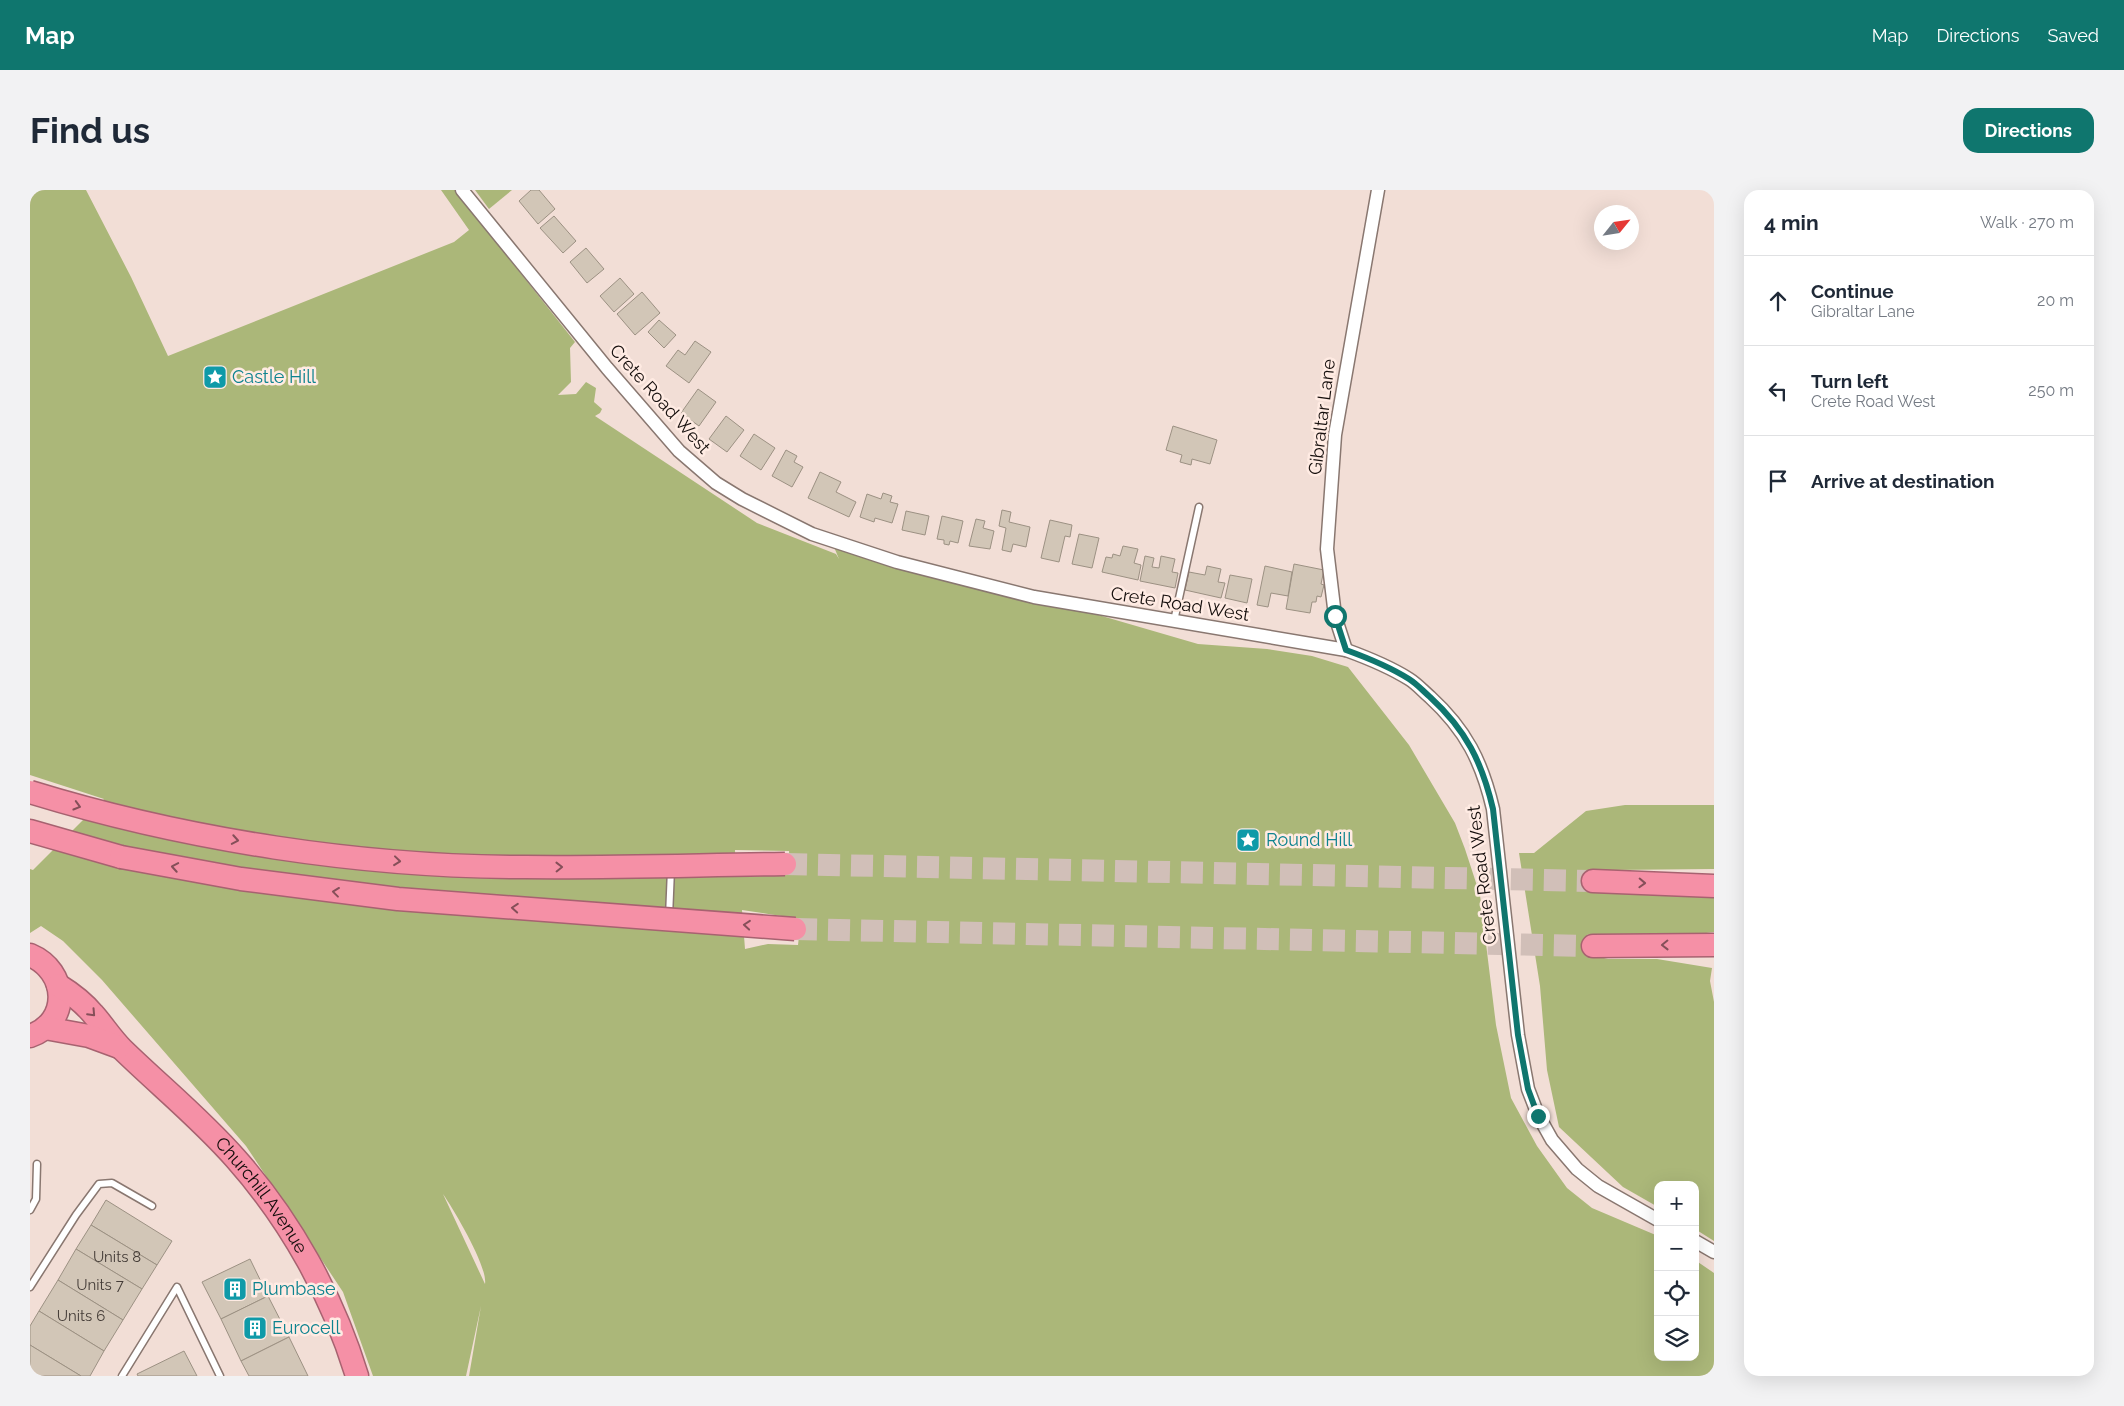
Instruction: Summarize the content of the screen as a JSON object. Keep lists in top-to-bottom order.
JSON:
{
  "streets": {
    "highway": ["Churchill Avenue"],
    "street": ["Crete Road West", "Gibraltar Lane"]
  },
  "crossings": [
    ["Crete Road West", "Gibraltar Lane"]
  ],
  "places": {
    "place": ["Castle Hill", "Round Hill"],
    "building": ["Plumbase", "Eurocell"]
  },
  "house_numbers": ["Units 8", "Units 7", "Units 6"],
  "north": "top right",
  "page": {
    "header": "Map",
    "nav": ["Map", "Directions", "Saved"],
    "buttons": "Directions",
    "title": "Find us",
    "heading": ["4 min", "Walk · 270 m"],
    "list": [
      ["Continue", "Gibraltar Lane", "20 m"],
      ["Turn left", "Crete Road West", "250 m"],
      "Arrive at destination"
    ],
    "map_buttons": ["+", "−"]
  }
}
